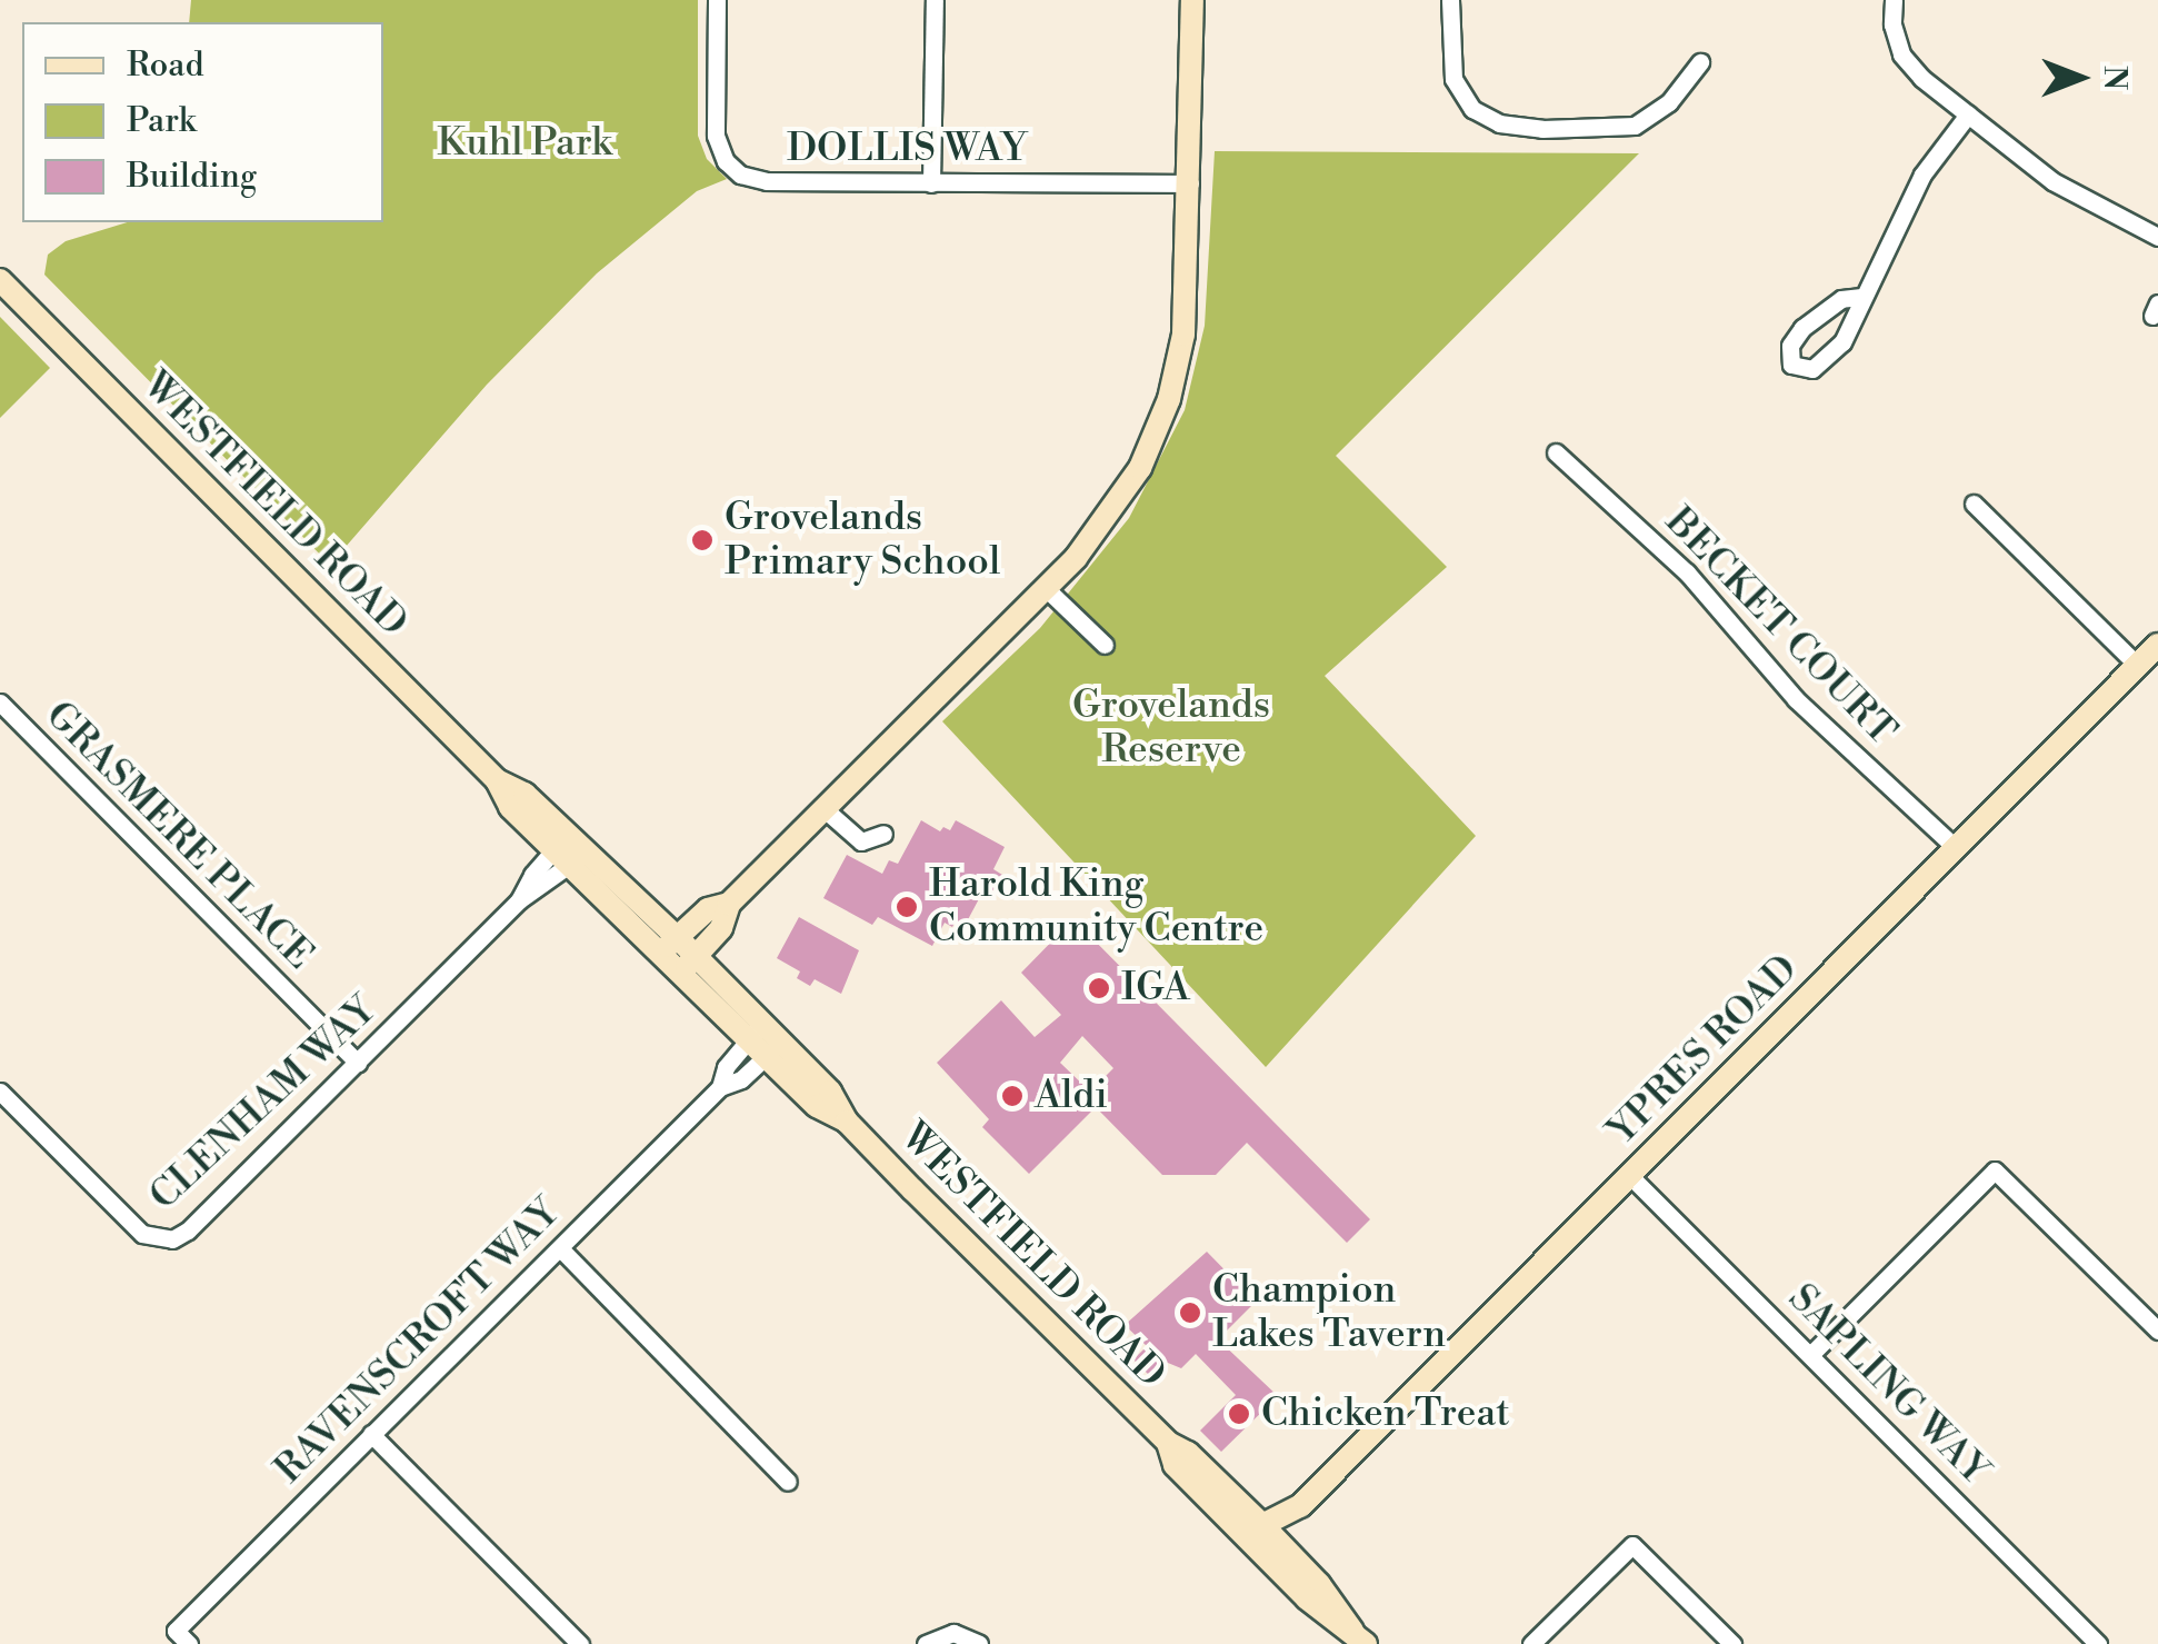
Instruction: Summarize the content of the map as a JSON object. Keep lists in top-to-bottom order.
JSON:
{
  "streets": {
    "street": [
      "DOLLIS WAY",
      "WESTFIELD ROAD",
      "BECKET COURT",
      "GRASMERE PLACE",
      "YPRES ROAD",
      "CLENHAM WAY",
      "RAVENSCROFT WAY",
      "SAPLING WAY"
    ]
  },
  "crossings": [
    ["WESTFIELD ROAD", "YPRES ROAD"],
    ["WESTFIELD ROAD", "CLENHAM WAY"],
    ["WESTFIELD ROAD", "RAVENSCROFT WAY"],
    ["BECKET COURT", "YPRES ROAD"],
    ["GRASMERE PLACE", "CLENHAM WAY"],
    ["YPRES ROAD", "SAPLING WAY"]
  ],
  "parks": ["Kuhl Park", "Grovelands Reserve"],
  "places": [
    "Grovelands Primary School",
    "Harold King Community Centre",
    "IGA",
    "Aldi",
    "Champion Lakes Tavern",
    "Chicken Treat"
  ],
  "legend": ["Road", "Park", "Building"],
  "north": "right"
}
